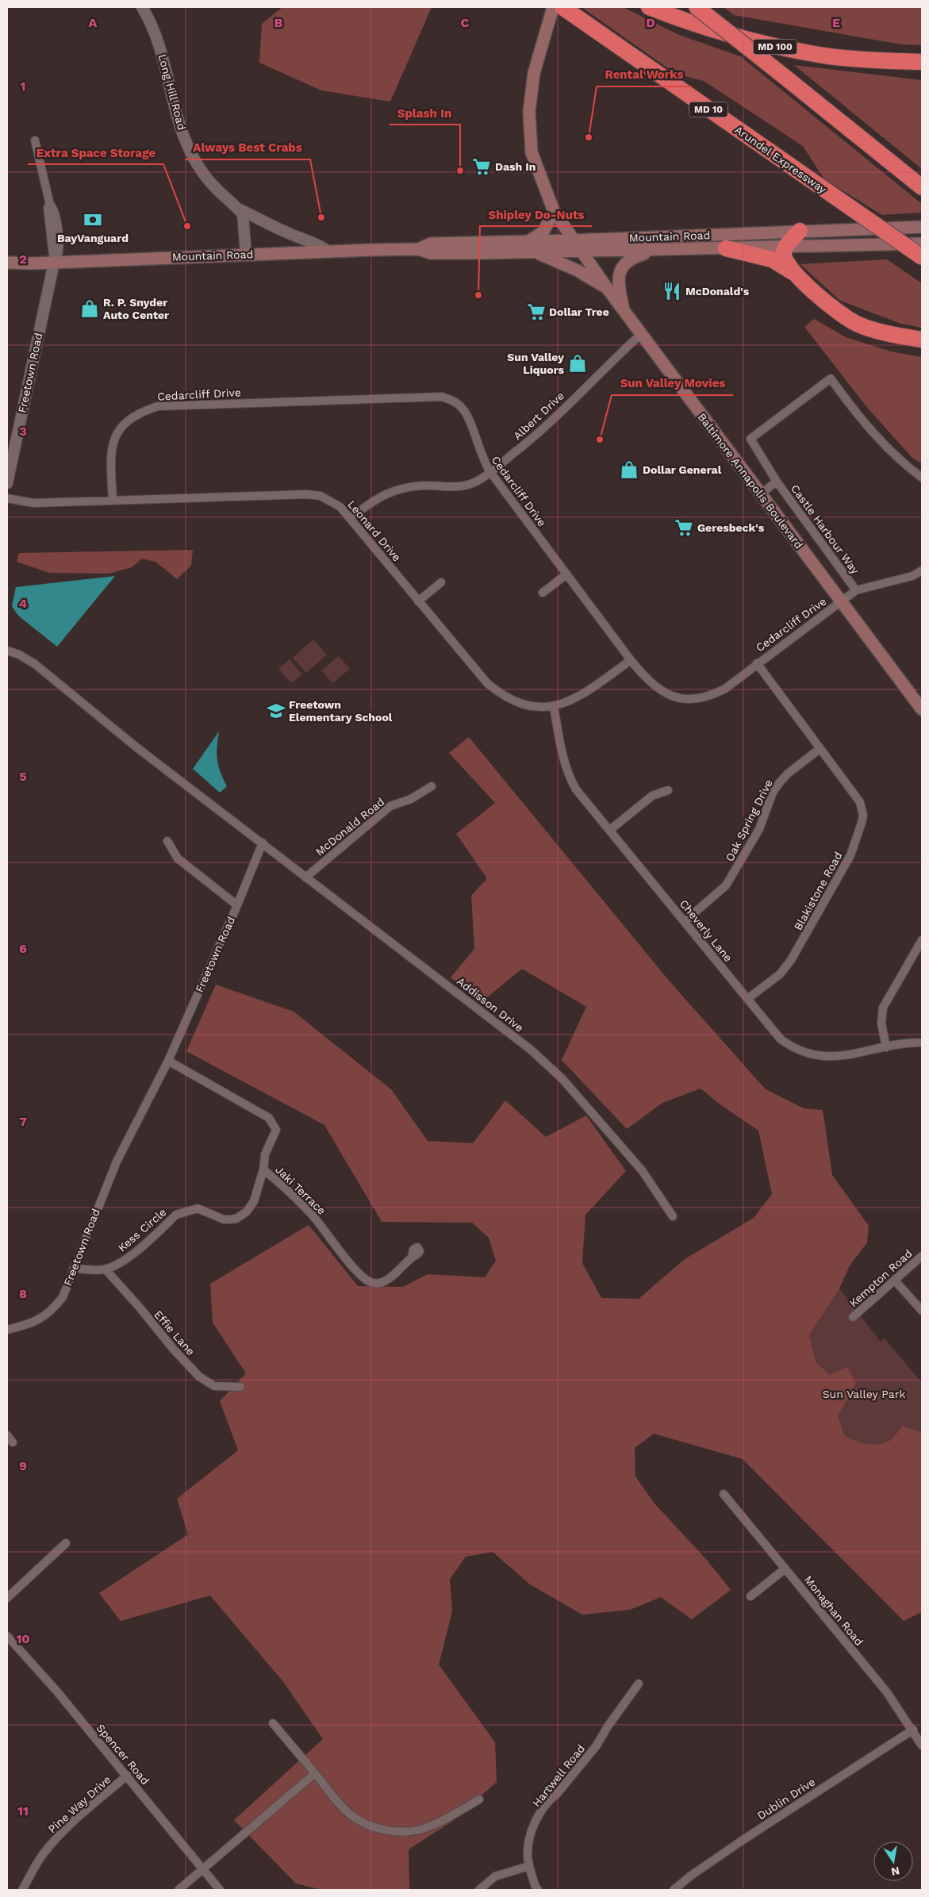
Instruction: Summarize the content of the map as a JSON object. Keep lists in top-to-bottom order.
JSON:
{
  "streets": {
    "highway": ["MD 100", "MD 10", "Arundel Expressway"],
    "main road": ["Mountain Road", "Baltimore Annapolis Boulevard"],
    "street": [
      "Long Hill Road",
      "Freetown Road",
      "Cedarcliff Drive",
      "Albert Drive",
      "Castle Harbour Way",
      "Leonard Drive",
      "Oak Spring Drive",
      "McDonald Road",
      "Blakistone Road",
      "Cheverly Lane",
      "Addisson Drive",
      "Jaki Terrace",
      "Kess Circle",
      "Kempton Road",
      "Effie Lane",
      "Monaghan Road",
      "Spencer Road",
      "Hartwell Road",
      "Dublin Drive",
      "Pine Way Drive"
    ]
  },
  "crossings": [
    ["Long Hill Road", "Mountain Road"],
    ["Mountain Road", "Freetown Road"],
    ["Mountain Road", "Baltimore Annapolis Boulevard"],
    ["Freetown Road", "Addisson Drive"],
    ["Freetown Road", "Jaki Terrace"],
    ["Freetown Road", "Kess Circle"],
    ["Cedarcliff Drive", "Albert Drive"],
    ["Cedarcliff Drive", "Baltimore Annapolis Boulevard"],
    ["Cedarcliff Drive", "Castle Harbour Way"],
    ["Cedarcliff Drive", "Leonard Drive"],
    ["Cedarcliff Drive", "Blakistone Road"],
    ["Albert Drive", "Baltimore Annapolis Boulevard"],
    ["Albert Drive", "Leonard Drive"],
    ["Baltimore Annapolis Boulevard", "Castle Harbour Way"],
    ["Leonard Drive", "Cheverly Lane"],
    ["Oak Spring Drive", "Blakistone Road"],
    ["Oak Spring Drive", "Cheverly Lane"],
    ["McDonald Road", "Addisson Drive"],
    ["Blakistone Road", "Cheverly Lane"],
    ["Jaki Terrace", "Kess Circle"],
    ["Kess Circle", "Effie Lane"],
    ["Monaghan Road", "Dublin Drive"],
    ["Spencer Road", "Pine Way Drive"]
  ],
  "parks": ["Sun Valley Park"],
  "places": {
    "other": [
      "Rental Works",
      "Splash In",
      "Always Best Crabs",
      "Extra Space Storage",
      "Shipley Do-Nuts",
      "Sun Valley Movies"
    ],
    "supermarket": ["Dash In", "Dollar Tree", "Geresbeck's"],
    "bank": ["BayVanguard"],
    "restaurant": ["McDonald's"],
    "shop": ["R. P. Snyder Auto Center", "Sun Valley Liquors", "Dollar General"],
    "school or university": ["Freetown Elementary School"]
  },
  "north": "bottom",
  "grid": {
    "columns": [
      "A",
      "B",
      "C",
      "D",
      "E"
    ],
    "rows": [
      "1",
      "2",
      "3",
      "4",
      "5",
      "6",
      "7",
      "8",
      "9",
      "10",
      "11"
    ]
  }
}
